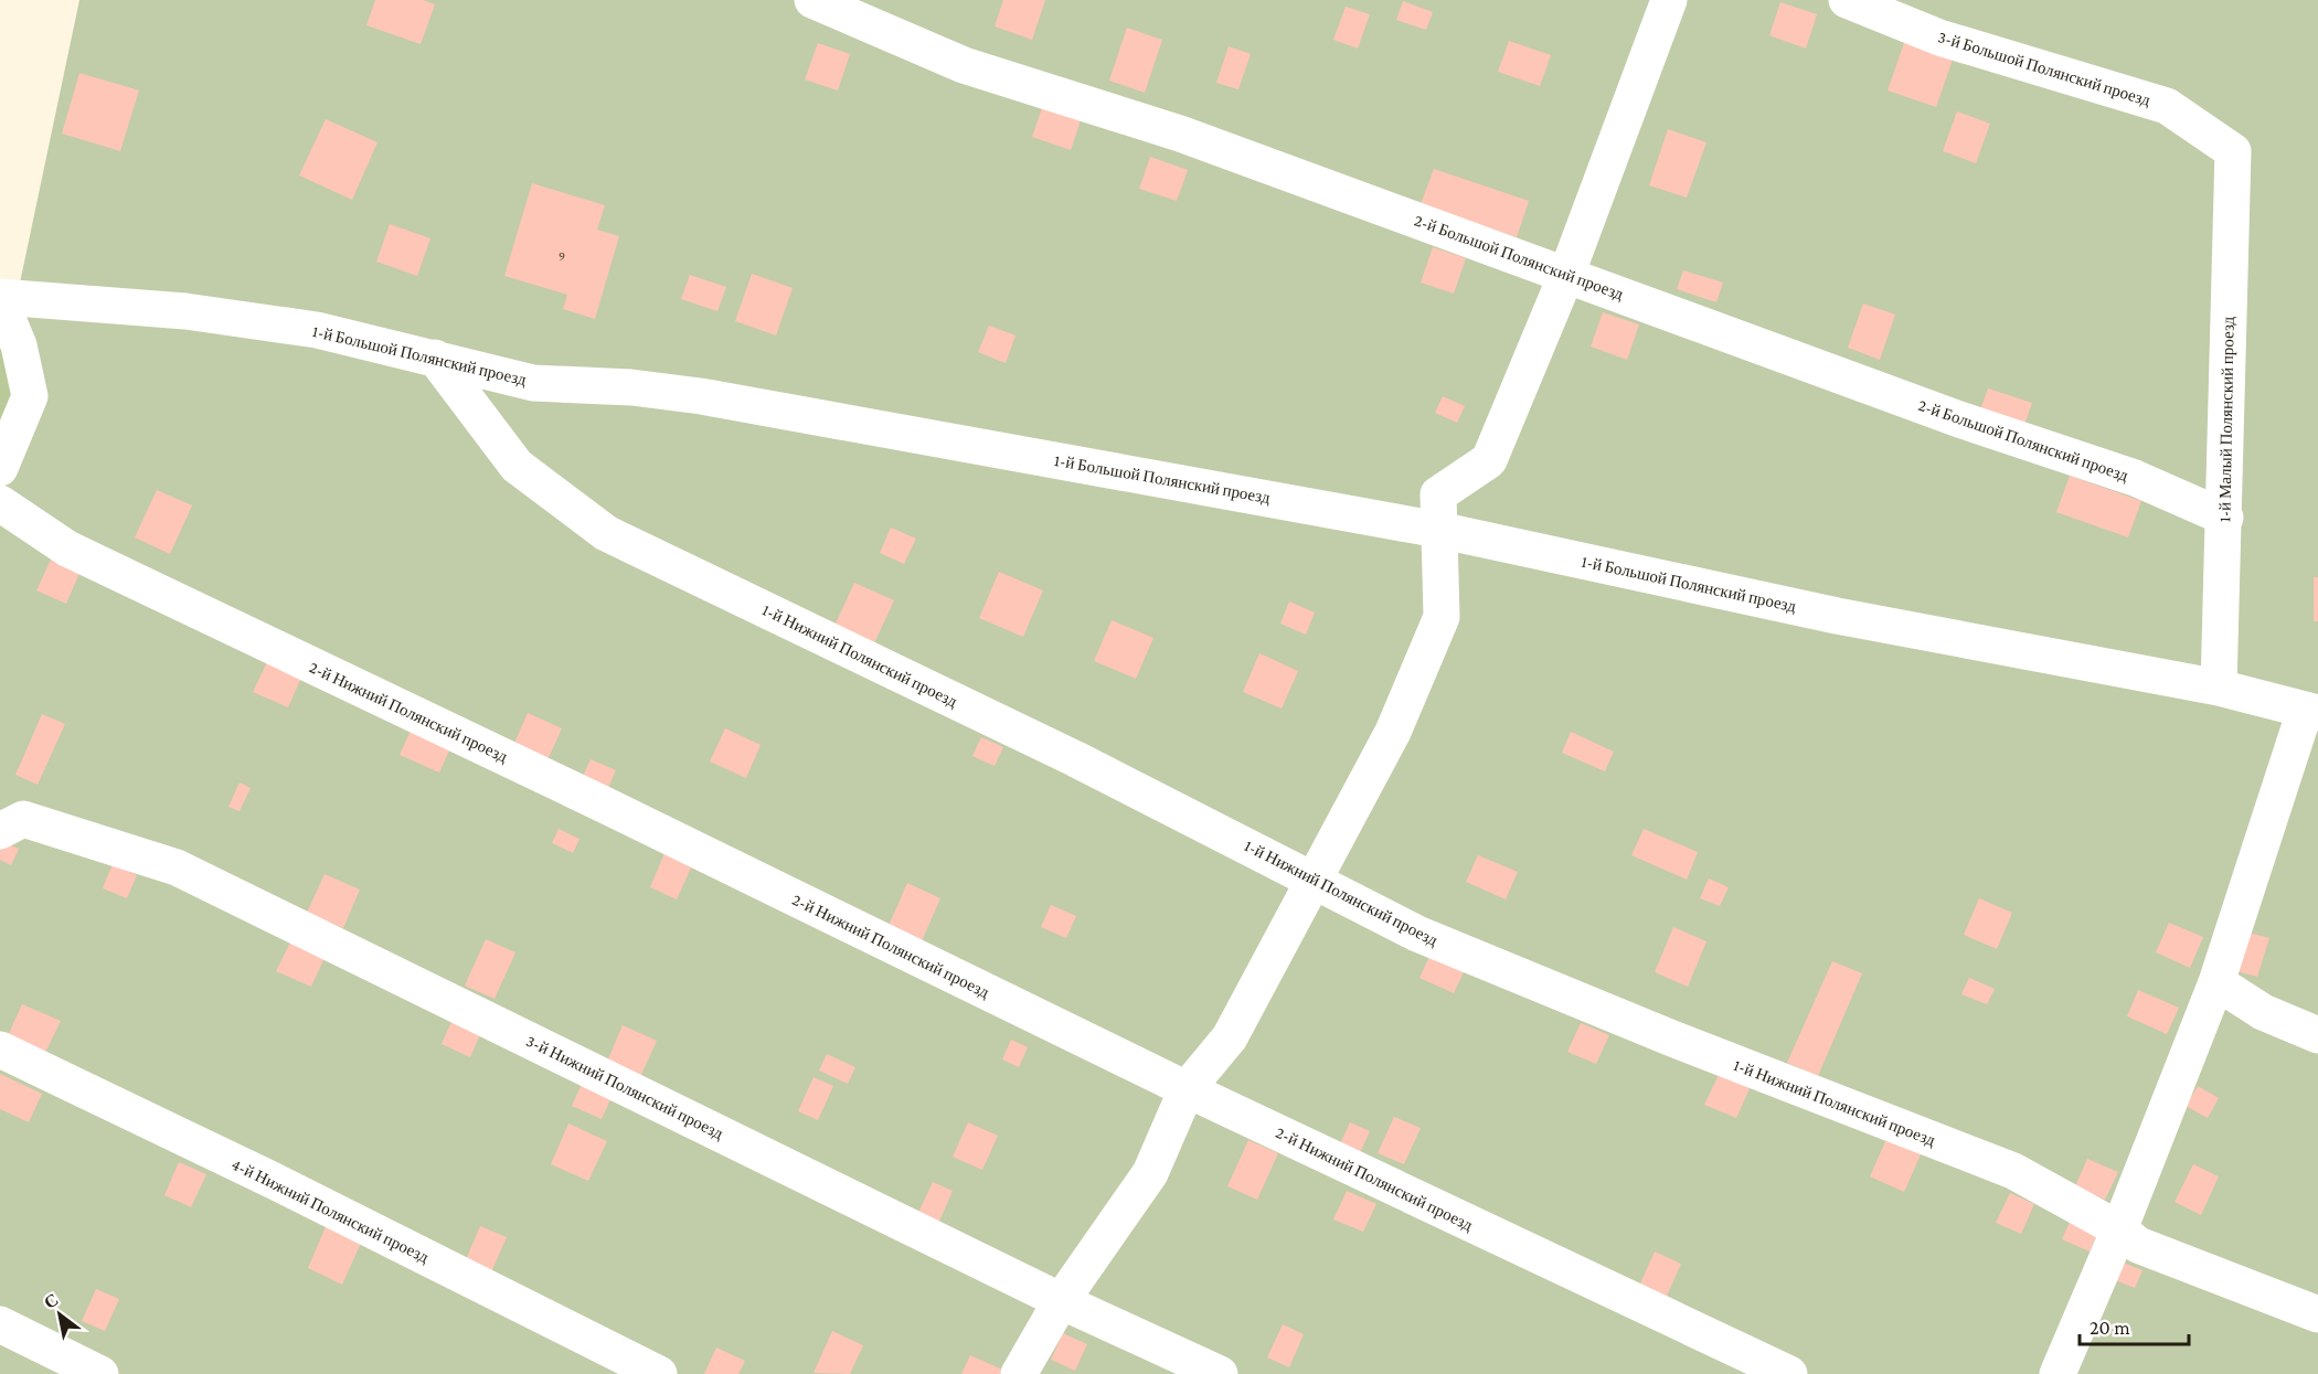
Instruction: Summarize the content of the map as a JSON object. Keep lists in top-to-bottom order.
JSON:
{
  "streets": {
    "street": [
      "3-й Большой Полянский проезд",
      "2-й Большой Полянский проезд",
      "1-й Большой Полянский проезд",
      "1-й Малый Полянский проезд",
      "1-й Нижний Полянский проезд",
      "2-й Нижний Полянский проезд",
      "3-й Нижний Полянский проезд",
      "4-й Нижний Полянский проезд"
    ]
  },
  "crossings": [
    ["3-й Большой Полянский проезд", "1-й Малый Полянский проезд"],
    ["2-й Большой Полянский проезд", "1-й Малый Полянский проезд"],
    ["1-й Большой Полянский проезд", "1-й Малый Полянский проезд"],
    ["1-й Большой Полянский проезд", "1-й Нижний Полянский проезд"]
  ],
  "house_numbers": ["9"],
  "scale_bar": "20 m",
  "north": "top left"
}
